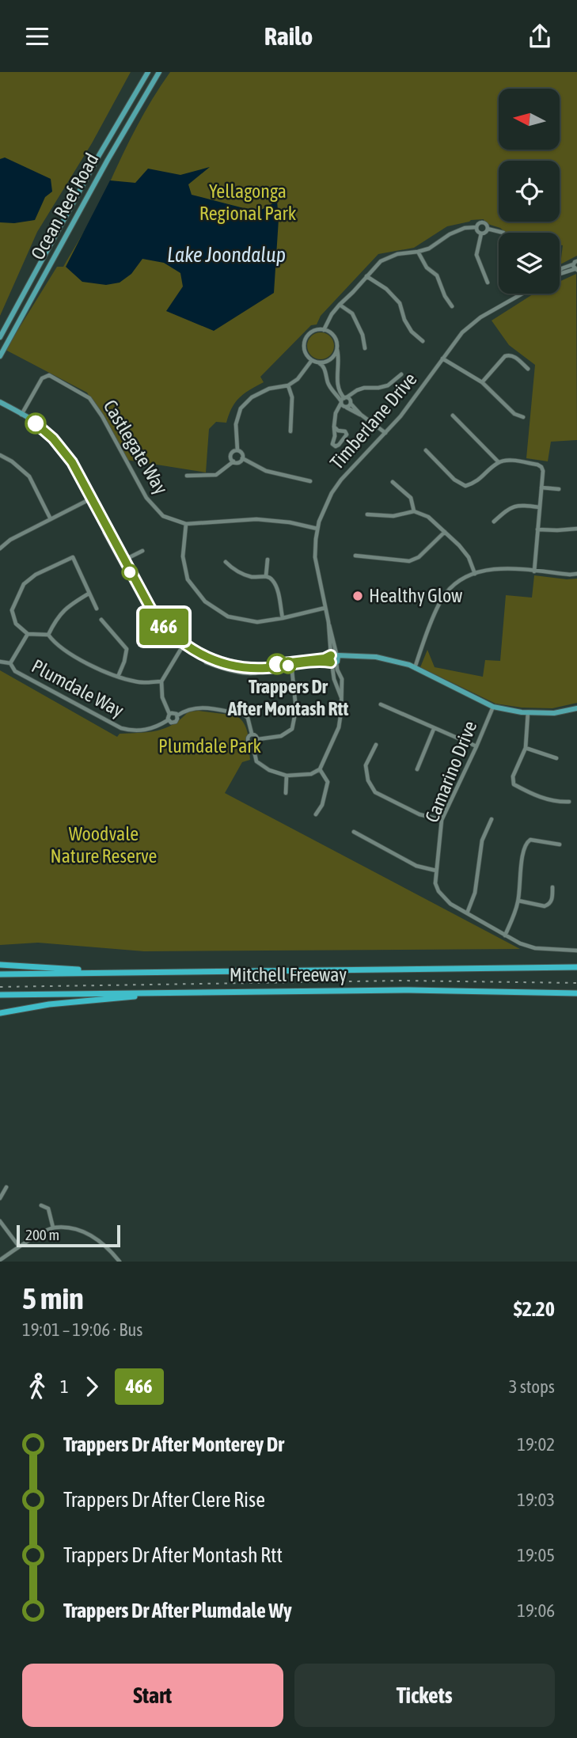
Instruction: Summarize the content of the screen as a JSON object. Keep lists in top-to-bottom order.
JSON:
{
  "streets": {
    "highway": ["Mitchell Freeway"],
    "main road": ["Ocean Reef Road"],
    "street": [
      "Timberlane Drive",
      "Castlegate Way",
      "Plumdale Way",
      "Camarino Drive"
    ]
  },
  "crossings": [
    ["Timberlane Drive", "Castlegate Way"]
  ],
  "water": ["Lake Joondalup"],
  "parks": ["Yellagonga Regional Park", "Plumdale Park", "Woodvale Nature Reserve"],
  "places": ["Healthy Glow", "Trappers Dr After Montash Rtt"],
  "lines": ["bus line 466"],
  "scale_bar": "200 m",
  "north": "left",
  "page": {
    "header": "Railo",
    "on_map": "466",
    "scale": "200 m",
    "heading": ["5 min", "19:01 – 19:06 · Bus", "$2.20"],
    "legs": ["1", "466", "3 stops"],
    "list": [
      {
        "name": "Trappers Dr After Monterey Dr",
        "value": "19:02"
      },
      {
        "name": "Trappers Dr After Clere Rise",
        "value": "19:03"
      },
      {
        "name": "Trappers Dr After Montash Rtt",
        "value": "19:05"
      },
      {
        "name": "Trappers Dr After Plumdale Wy",
        "value": "19:06"
      }
    ],
    "buttons": ["Start", "Tickets"]
  }
}
